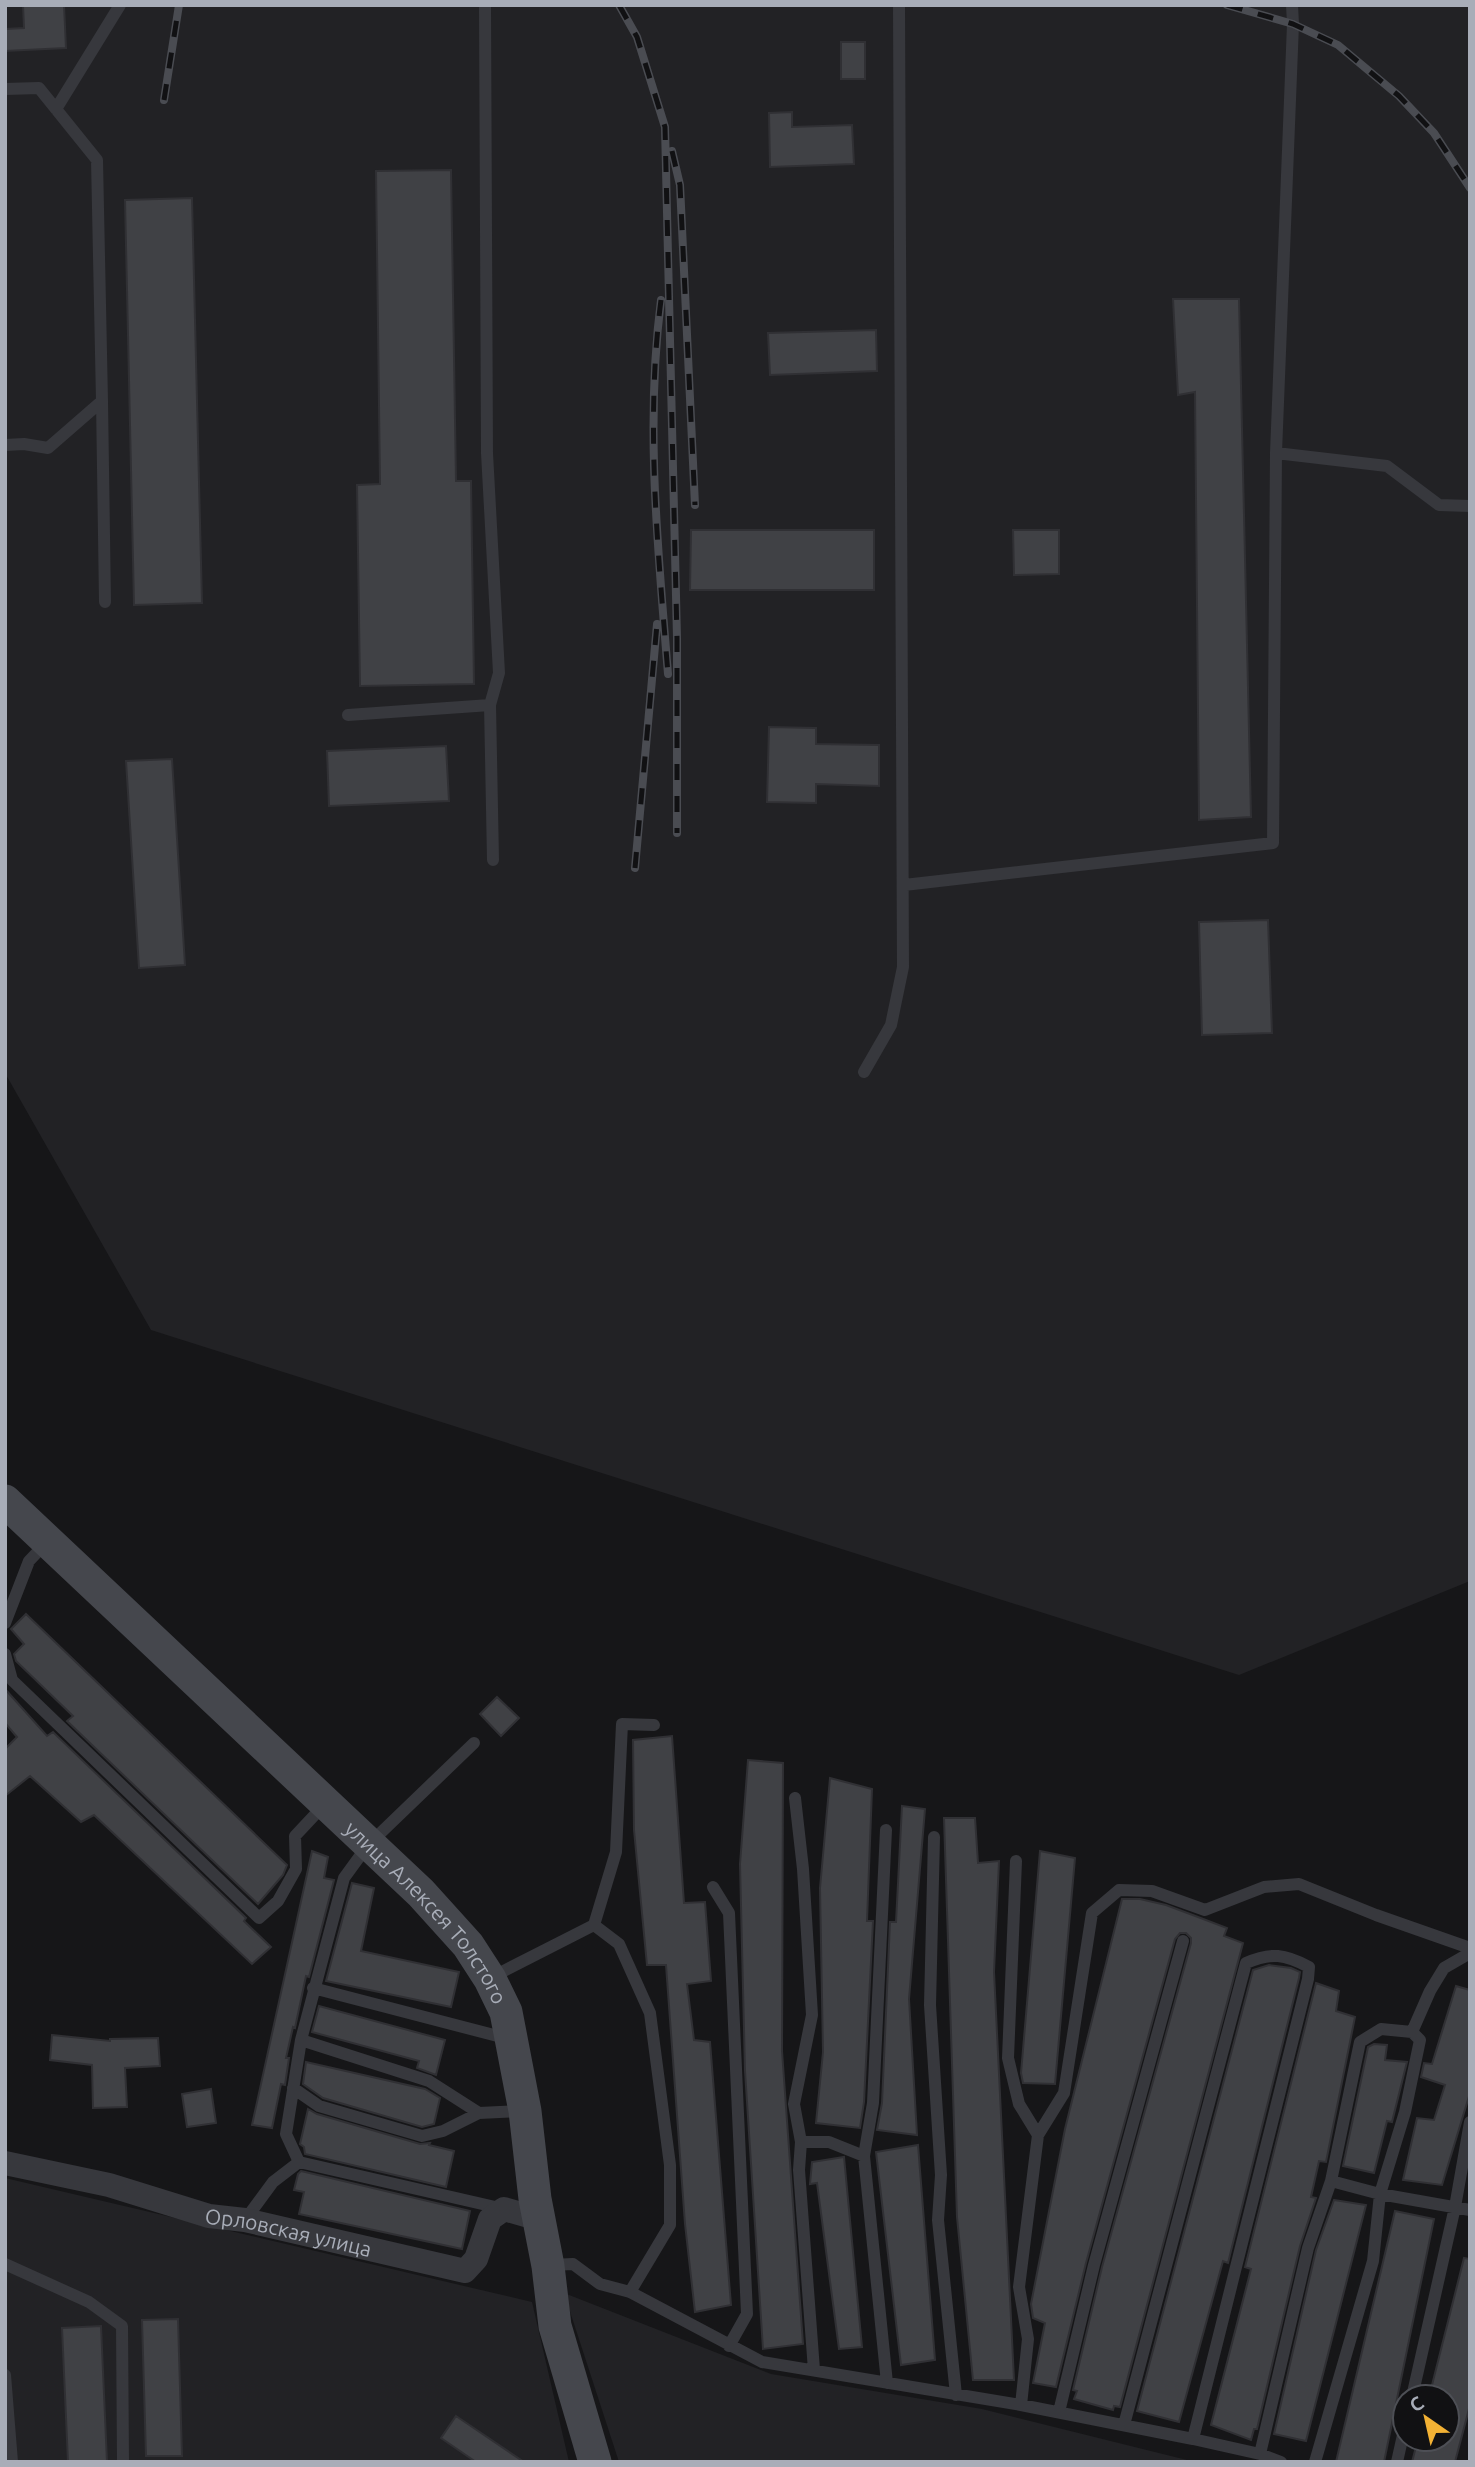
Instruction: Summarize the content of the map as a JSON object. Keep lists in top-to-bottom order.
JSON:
{
  "streets": {
    "street": ["улица Алексея Толстого", "Орловская улица"]
  },
  "north": "top left"
}
